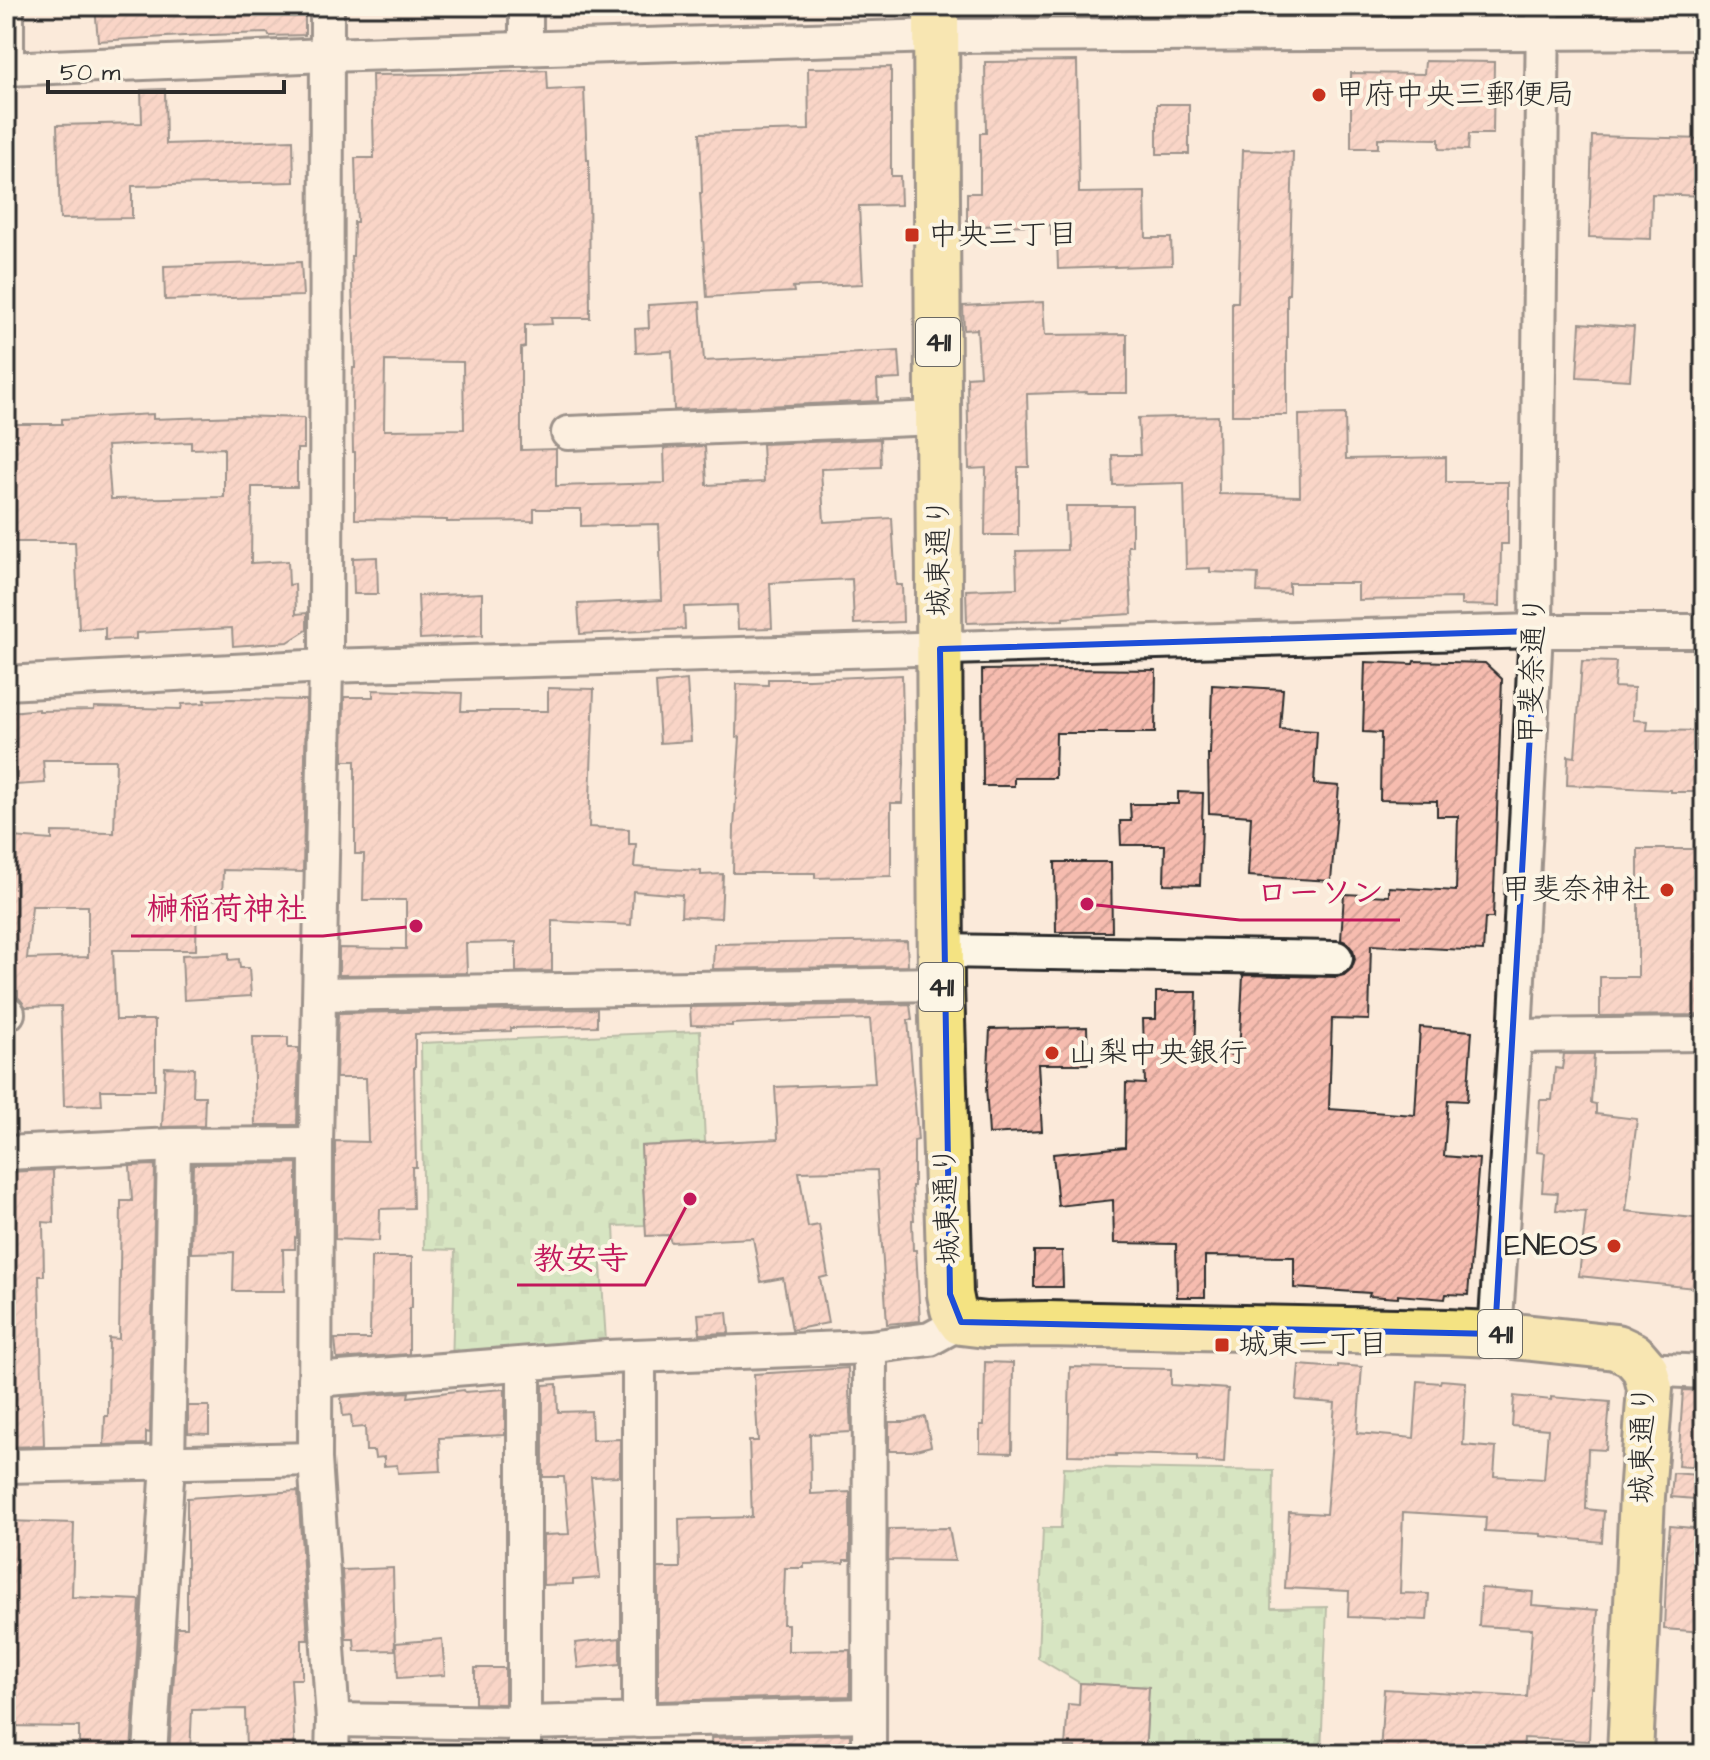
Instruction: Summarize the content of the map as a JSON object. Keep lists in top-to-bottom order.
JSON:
{
  "streets": {
    "highway": ["411", "城東通り"],
    "street": ["甲斐奈通り"]
  },
  "crossings": [
    ["城東通り", "甲斐奈通り"]
  ],
  "places": {
    "other": [
      "甲府中央三郵便局",
      "甲斐奈神社",
      "ローソン",
      "榊稲荷神社",
      "山梨中央銀行",
      "教安寺",
      "ENEOS"
    ],
    "transit": ["中央三丁目", "城東一丁目"]
  },
  "scale_bar": "50 m"
}
